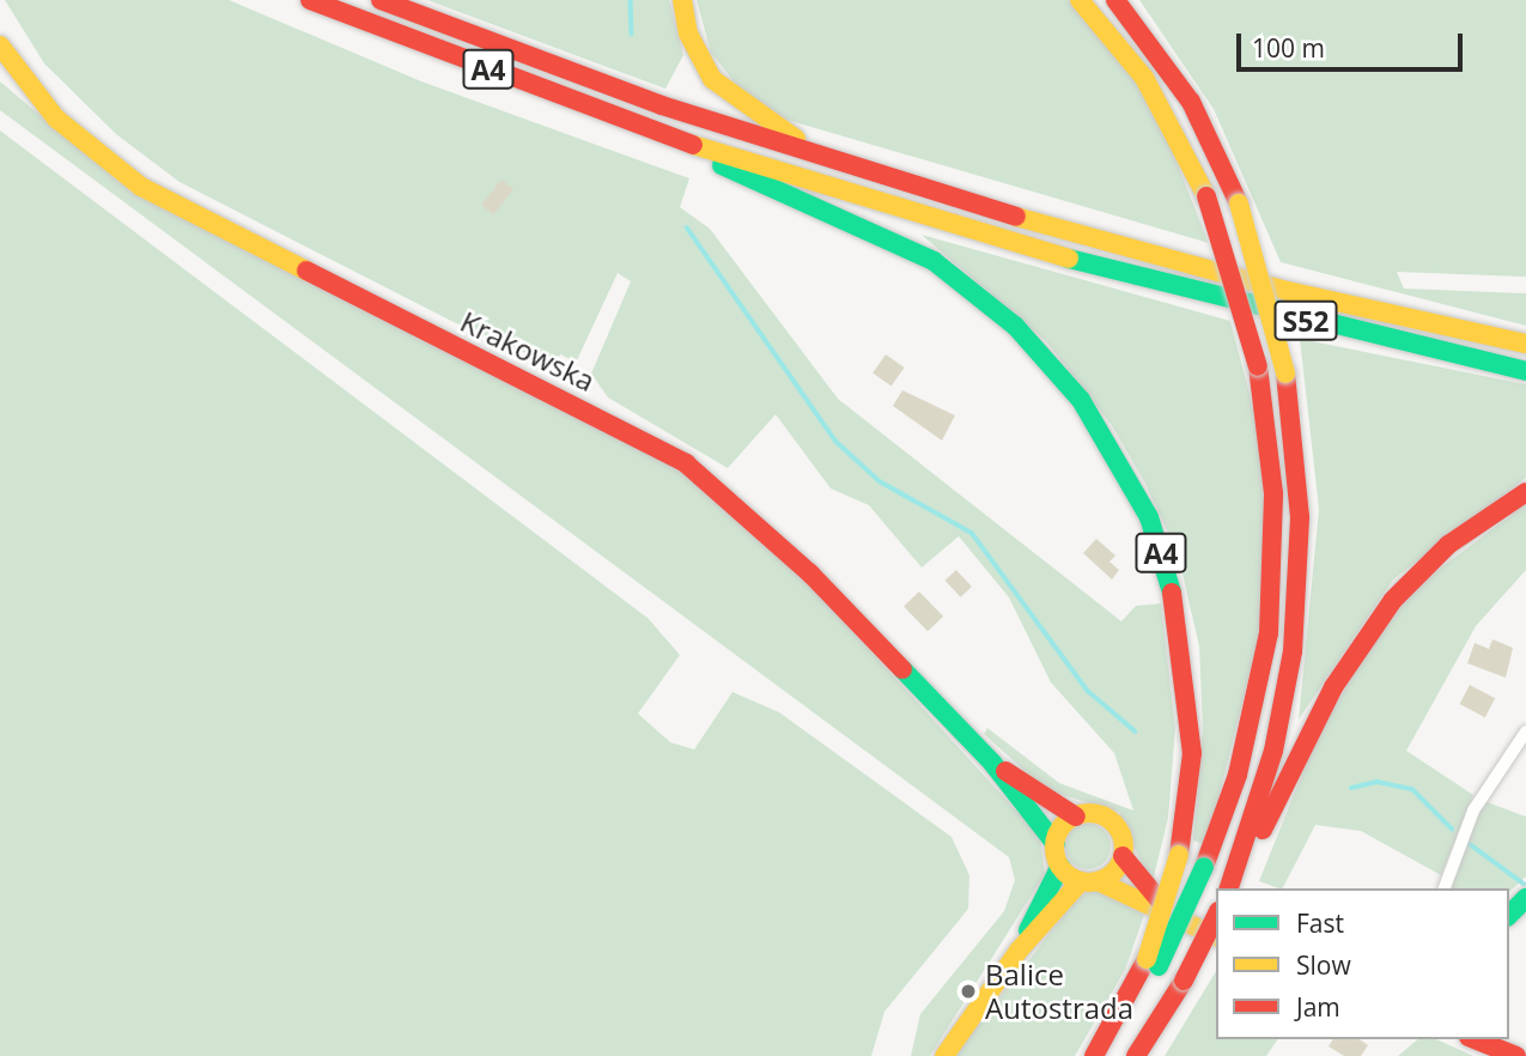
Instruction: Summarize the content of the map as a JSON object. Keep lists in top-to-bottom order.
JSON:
{
  "streets": {
    "main road": ["A4", "S52", "Krakowska"]
  },
  "crossings": [
    ["A4", "S52"]
  ],
  "places": ["Balice Autostrada"],
  "legend": ["Fast", "Slow", "Jam"],
  "scale_bar": "100 m"
}
